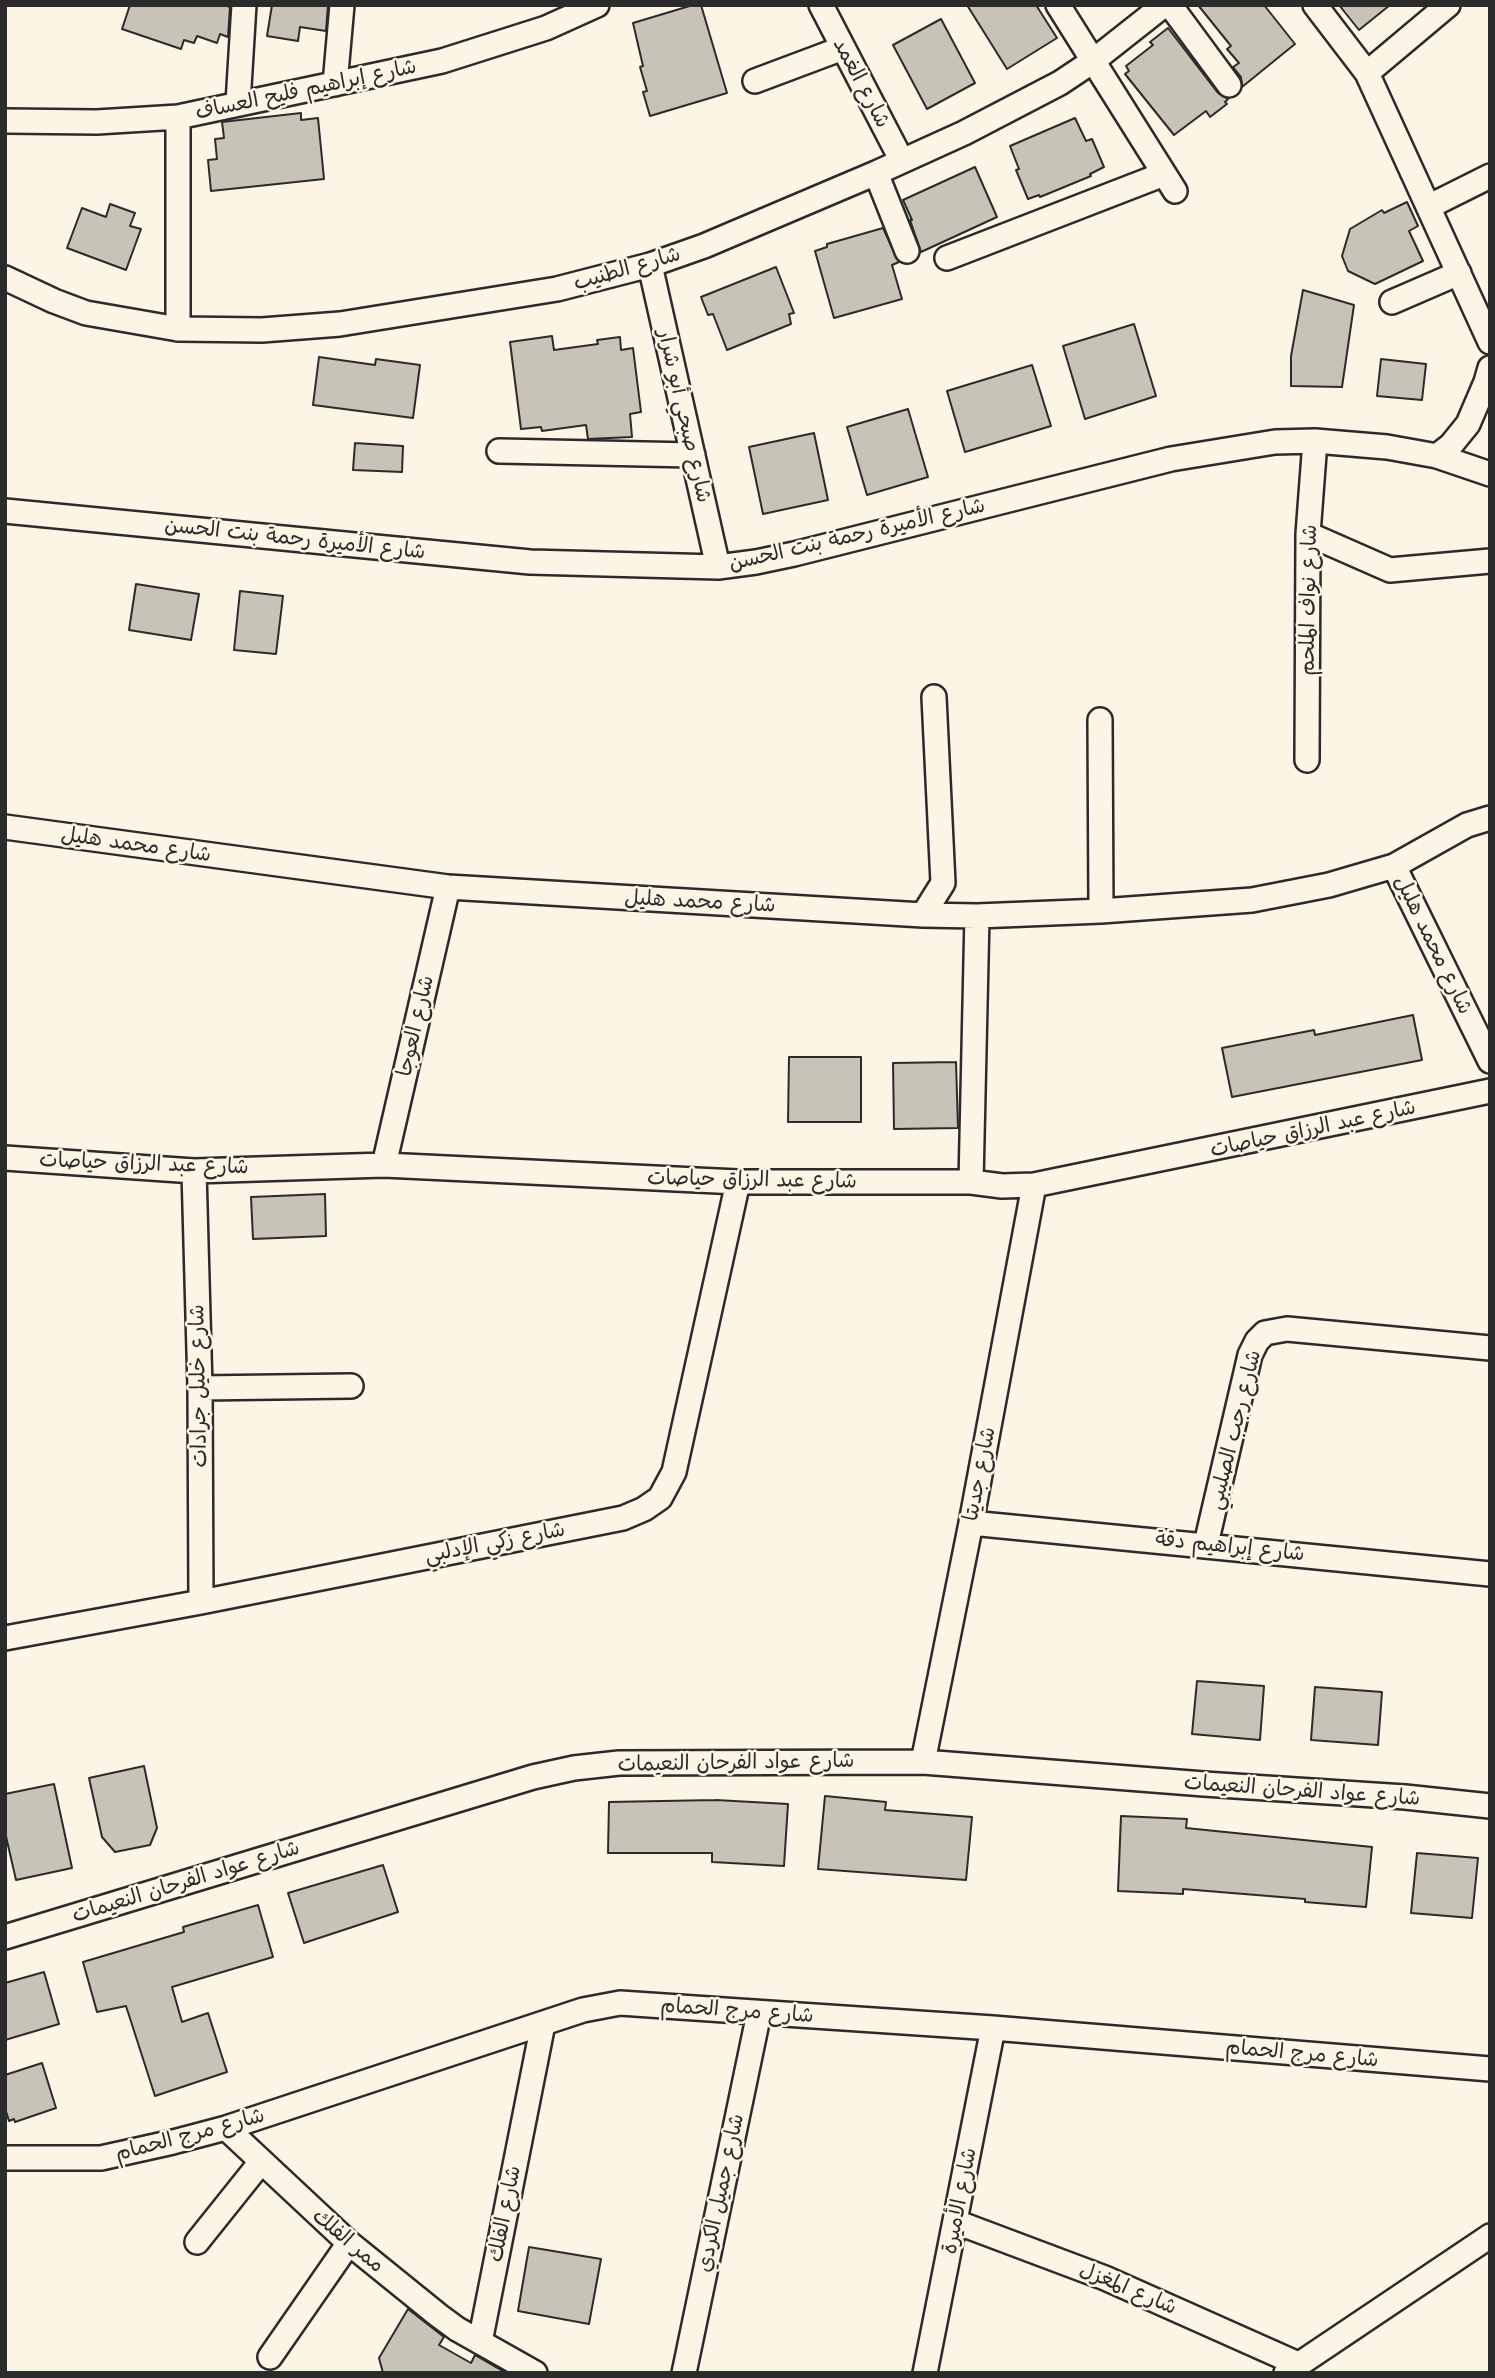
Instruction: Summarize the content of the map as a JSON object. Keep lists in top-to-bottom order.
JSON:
{
  "streets": {
    "street": [
      "شارع الغمد",
      "شارع إبراهيم فليح العساف",
      "شارع الطنيب",
      "شارع صبحي أبو شرار",
      "شارع الأميرة رحمة بنت الحسن",
      "شارع نواف الملحم",
      "شارع محمد هليل",
      "شارع العوجا",
      "شارع عبد الرزاق حياصات",
      "شارع خليل جرادات",
      "شارع رجب الصليبي",
      "شارع جديتا",
      "شارع زكي الإدلبي",
      "شارع إبراهيم دقة",
      "شارع عواد الفرحان النعيمات",
      "شارع مرج الحمام",
      "شارع جميل الكردي",
      "شارع الأميرة",
      "شارع الفلك",
      "ممر الفلك",
      "شارع المغزل"
    ]
  },
  "crossings": [
    ["شارع الغمد", "شارع الطنيب"],
    ["شارع الطنيب", "شارع صبحي أبو شرار"],
    ["شارع صبحي أبو شرار", "شارع الأميرة رحمة بنت الحسن"],
    ["شارع الأميرة رحمة بنت الحسن", "شارع نواف الملحم"],
    ["شارع محمد هليل", "شارع العوجا"],
    ["شارع العوجا", "شارع عبد الرزاق حياصات"],
    ["شارع عبد الرزاق حياصات", "شارع خليل جرادات"],
    ["شارع عبد الرزاق حياصات", "شارع جديتا"],
    ["شارع عبد الرزاق حياصات", "شارع زكي الإدلبي"],
    ["شارع خليل جرادات", "شارع زكي الإدلبي"],
    ["شارع رجب الصليبي", "شارع إبراهيم دقة"],
    ["شارع جديتا", "شارع إبراهيم دقة"],
    ["شارع جديتا", "شارع عواد الفرحان النعيمات"],
    ["شارع مرج الحمام", "شارع جميل الكردي"],
    ["شارع مرج الحمام", "شارع الأميرة"],
    ["شارع مرج الحمام", "شارع الفلك"],
    ["شارع مرج الحمام", "ممر الفلك"],
    ["شارع الأميرة", "شارع المغزل"],
    ["شارع الفلك", "ممر الفلك"]
  ]
}
